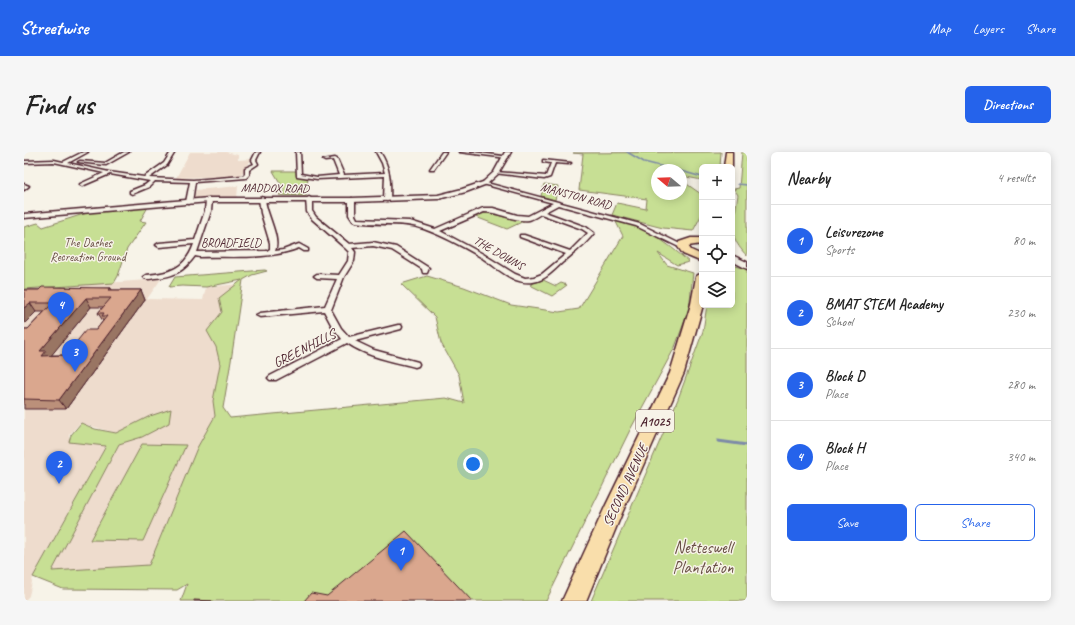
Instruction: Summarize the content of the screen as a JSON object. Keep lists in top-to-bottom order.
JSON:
{
  "streets": {
    "main road": ["A1025", "SECOND AVENUE"],
    "street": [
      "MADDOX ROAD",
      "MANSTON ROAD",
      "BROADFIELD",
      "THE DOWNS",
      "GREENHILLS"
    ]
  },
  "crossings": [
    ["MADDOX ROAD", "MANSTON ROAD"],
    ["MADDOX ROAD", "BROADFIELD"],
    ["MADDOX ROAD", "THE DOWNS"],
    ["MANSTON ROAD", "THE DOWNS"]
  ],
  "parks": ["The Dashes Recreation Ground", "Netteswell Plantation"],
  "north": "left",
  "page": {
    "header": "Streetwise",
    "nav": ["Map", "Layers", "Share"],
    "buttons": [
      "Directions",
      ["Save", "Share"]
    ],
    "title": "Find us",
    "heading": ["Nearby", "4 results"],
    "map_buttons": ["+", "−"],
    "list": [
      {
        "mark": "1",
        "name": "Leisurezone",
        "note": "Sports",
        "value": "80 m"
      },
      {
        "mark": "2",
        "name": "BMAT STEM Academy",
        "note": "School",
        "value": "230 m"
      },
      {
        "mark": "3",
        "name": "Block D",
        "note": "Place",
        "value": "280 m"
      },
      {
        "mark": "4",
        "name": "Block H",
        "note": "Place",
        "value": "340 m"
      }
    ],
    "pins": [
      "4",
      "3",
      "2",
      "1"
    ]
  }
}
